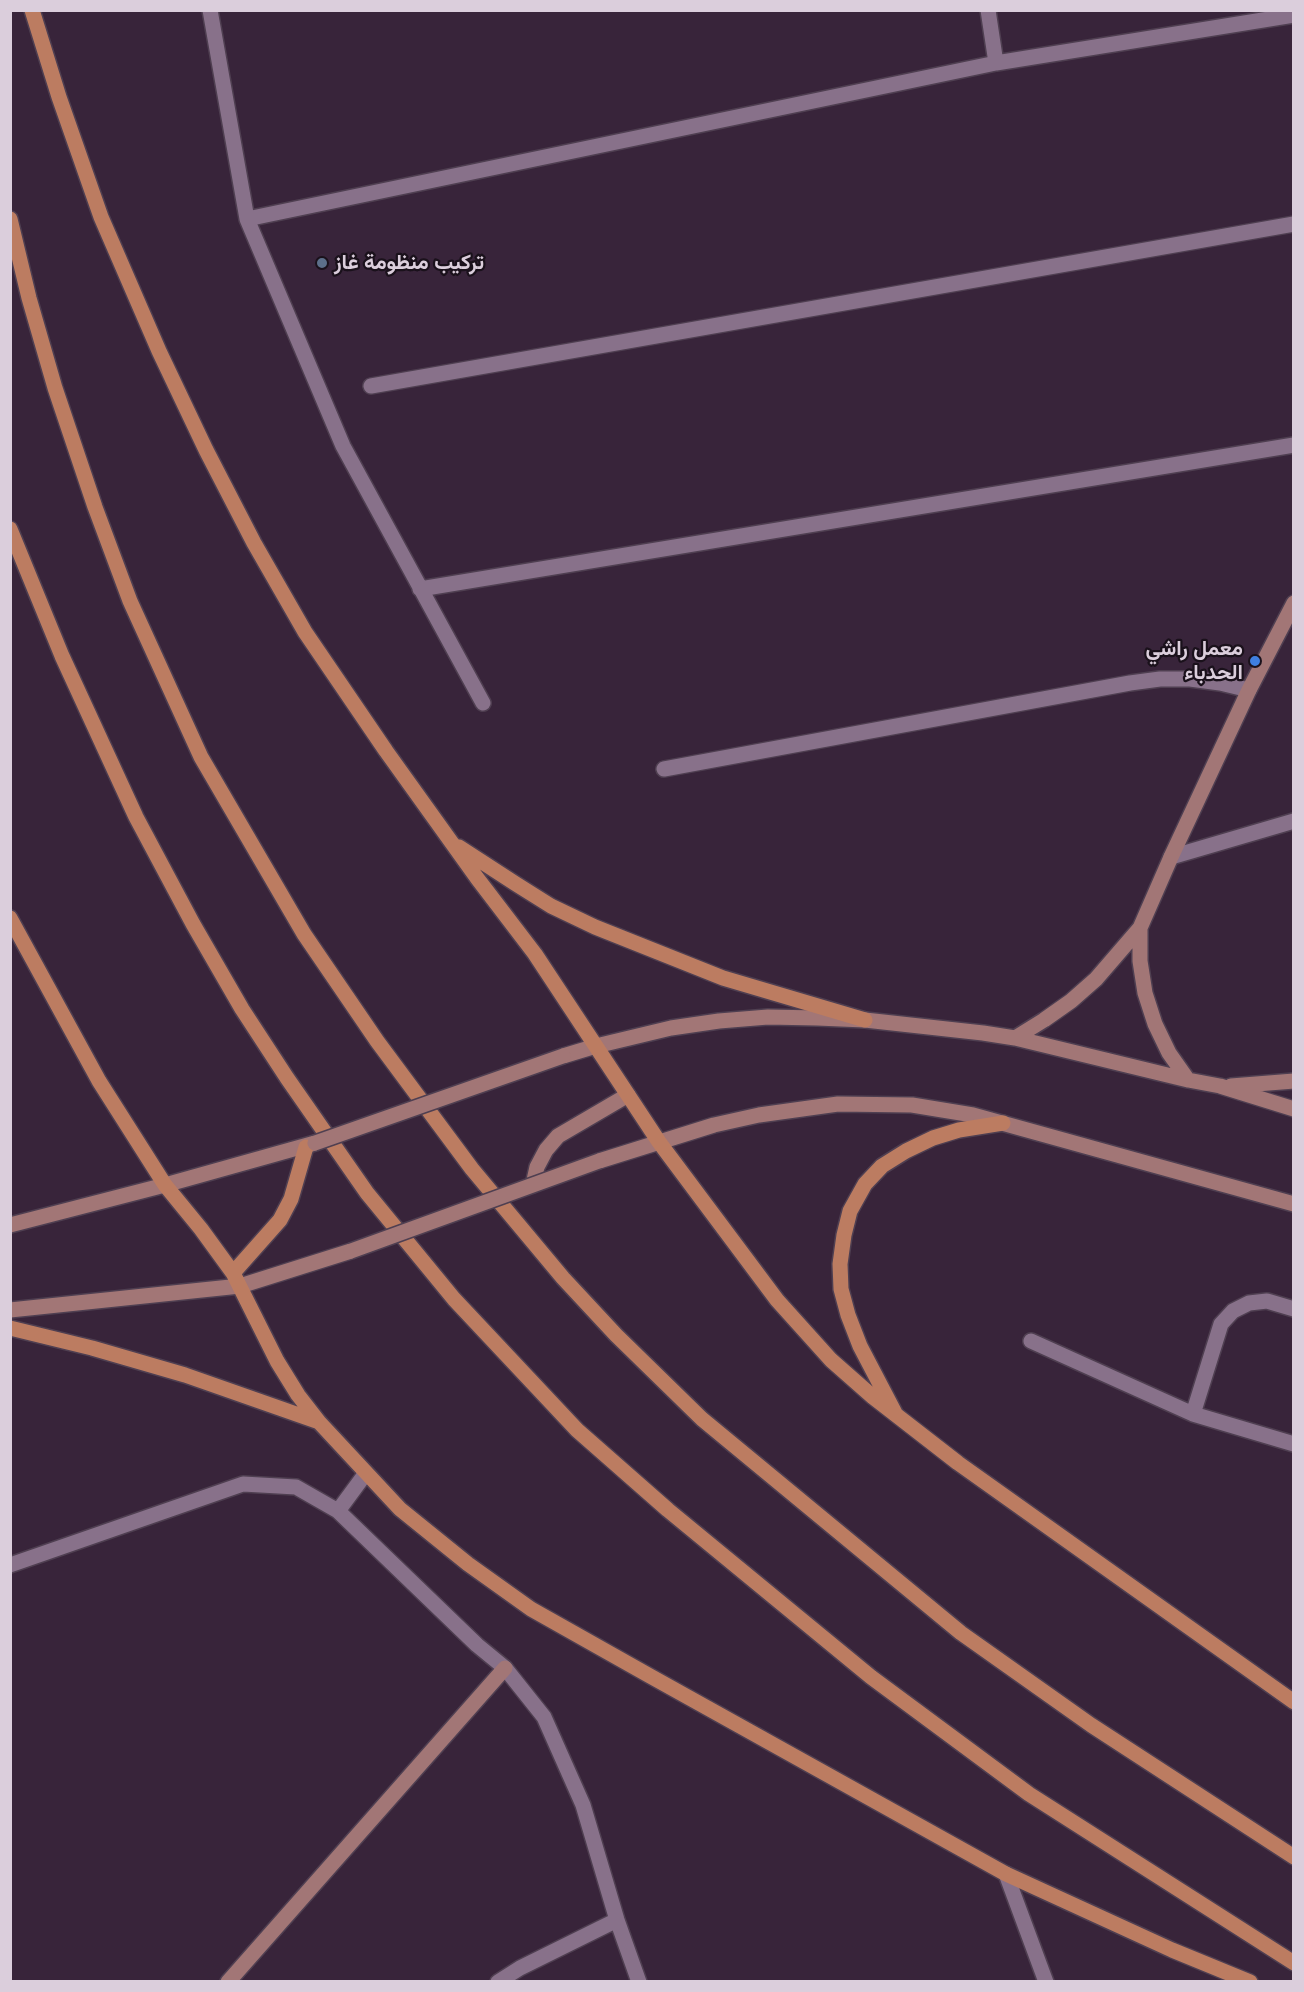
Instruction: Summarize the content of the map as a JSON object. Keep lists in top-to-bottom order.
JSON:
{
  "places": ["تركيب منظومة غاز", "معمل راشي الحدباء"]
}
